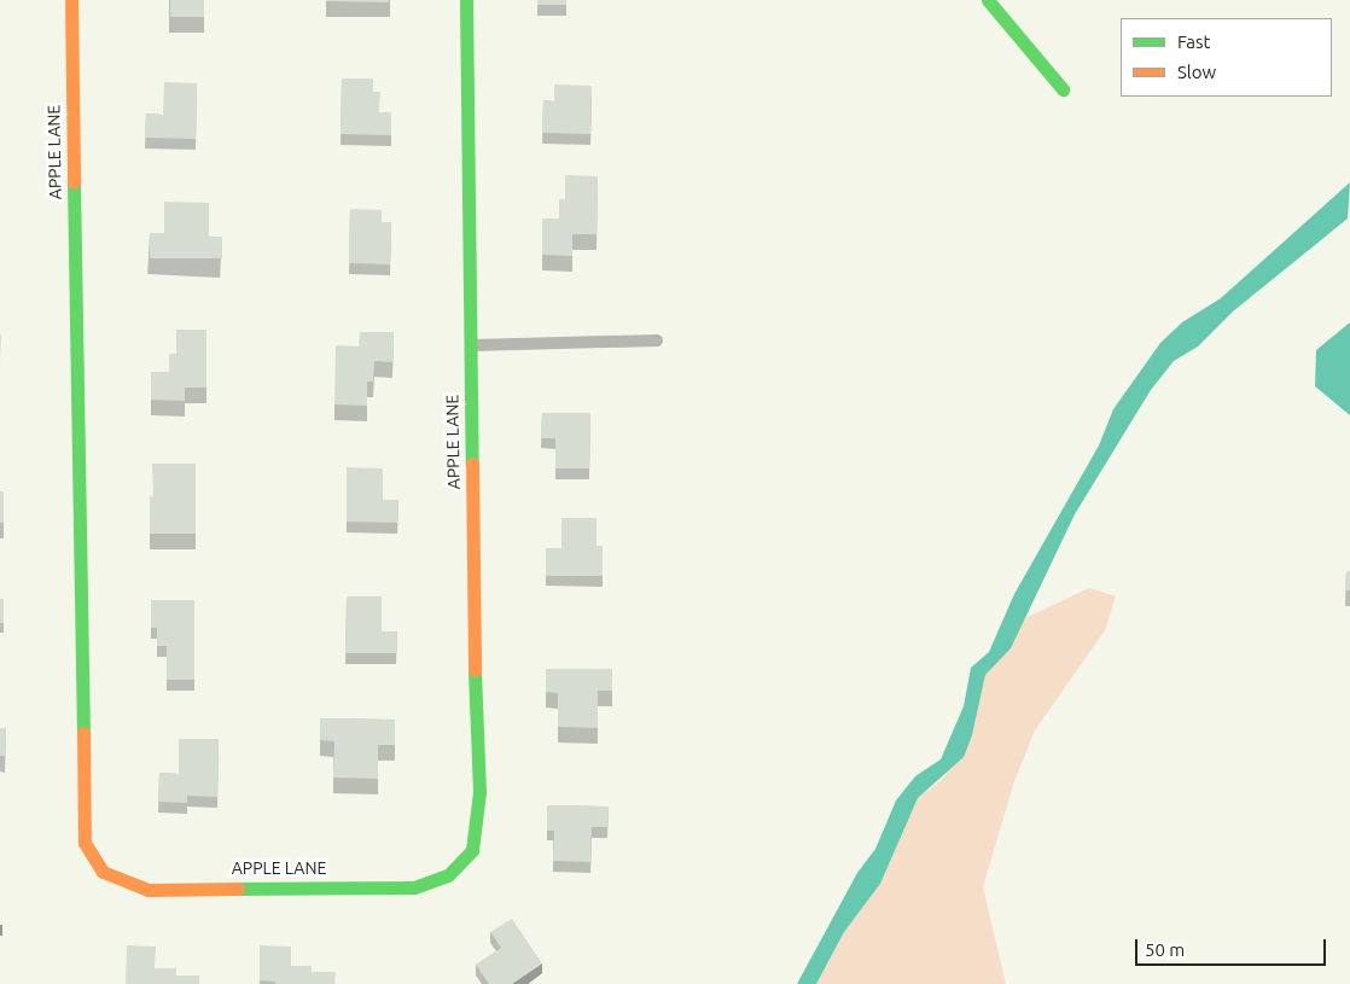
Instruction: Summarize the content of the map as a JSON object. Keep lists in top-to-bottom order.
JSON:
{
  "streets": {
    "street": ["APPLE LANE"]
  },
  "legend": ["Fast", "Slow"],
  "scale_bar": "50 m"
}
